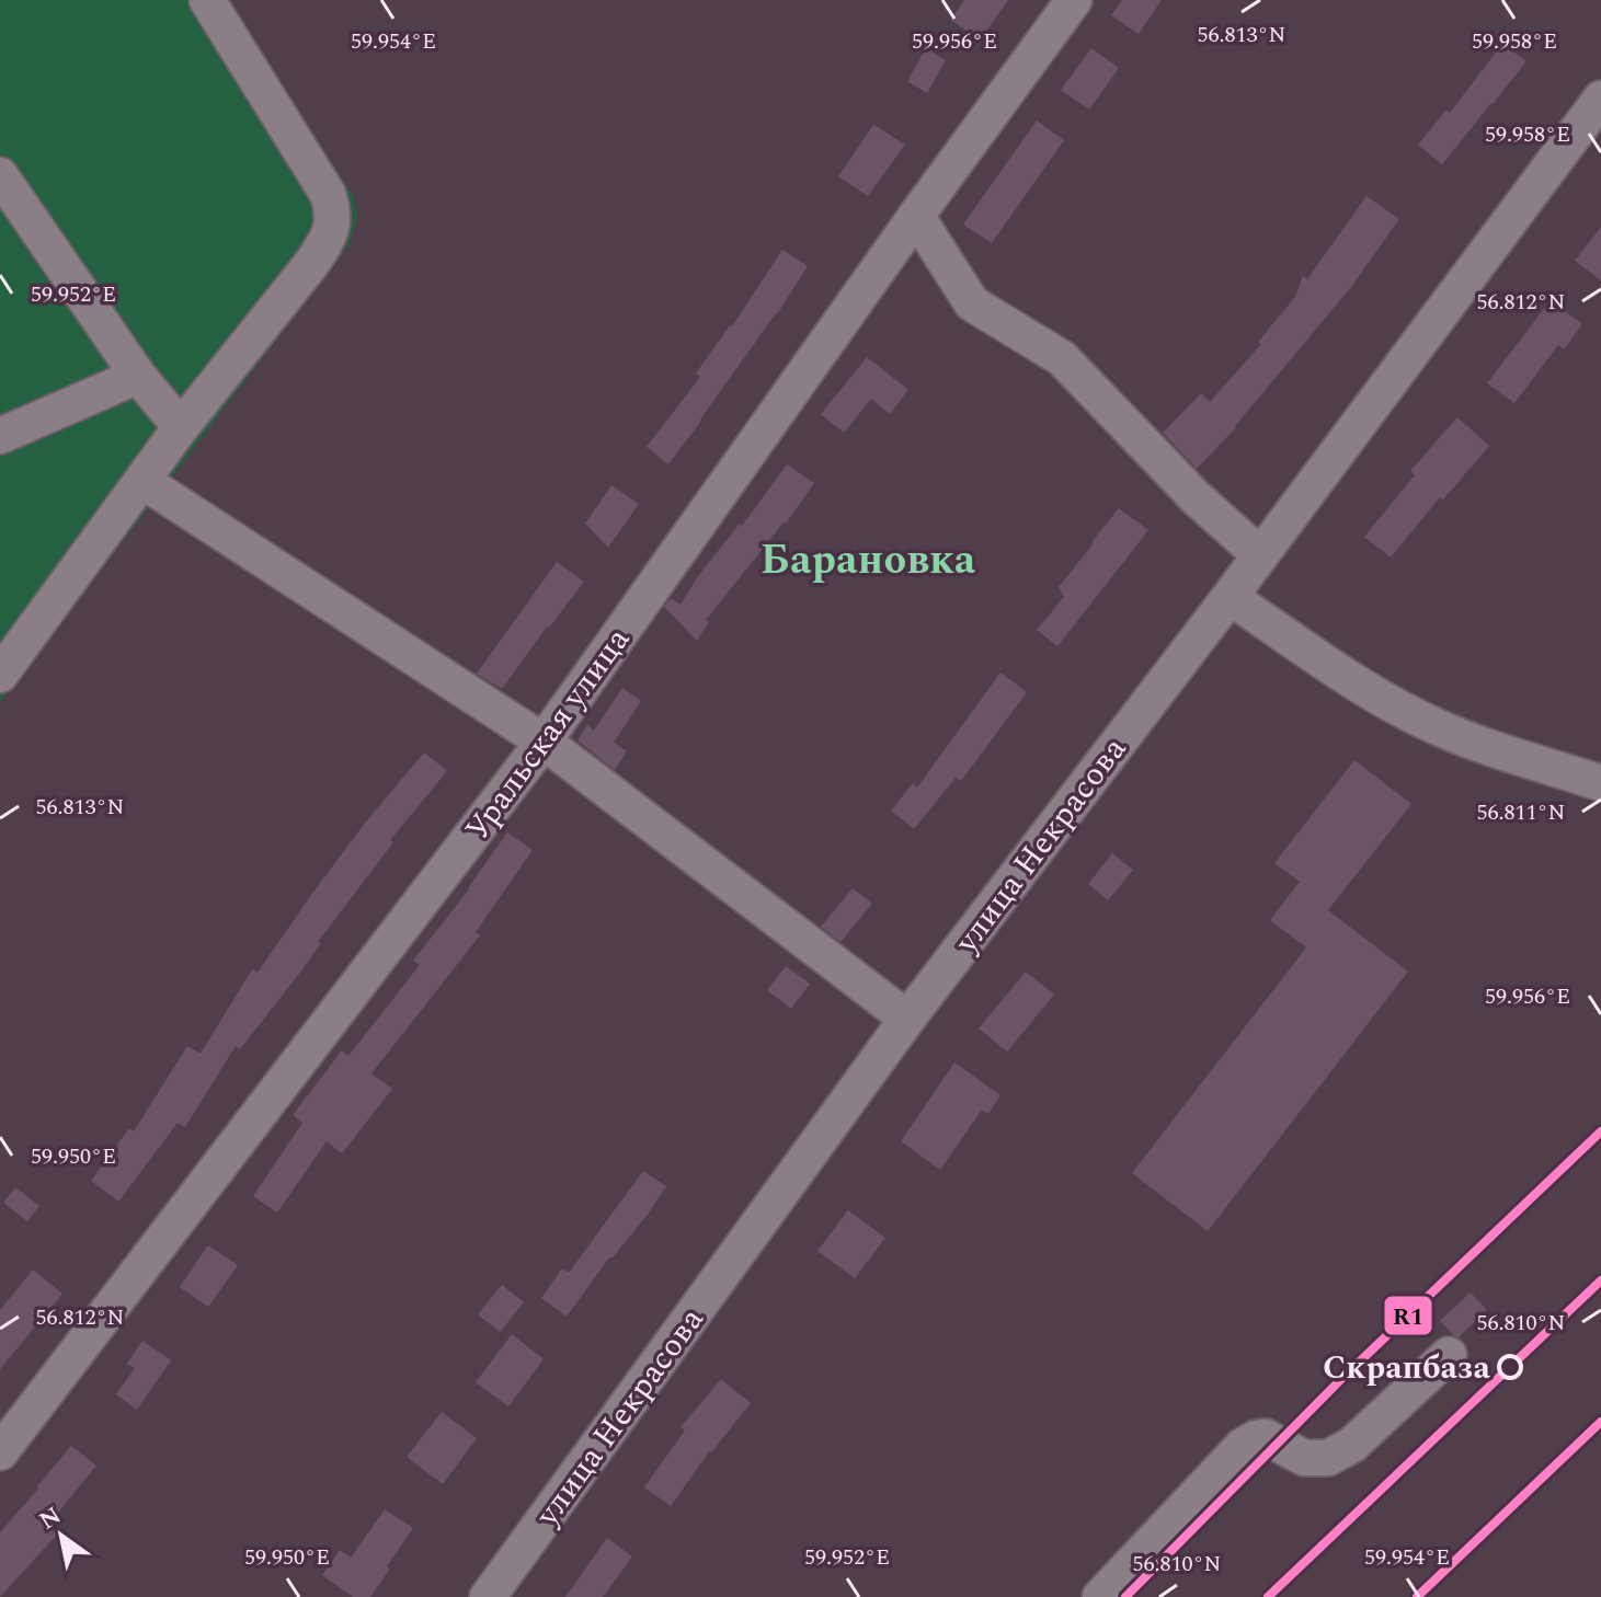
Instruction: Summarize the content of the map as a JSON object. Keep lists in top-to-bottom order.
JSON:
{
  "streets": {
    "street": ["Уральская улица", "улица Некрасова"]
  },
  "districts": ["Барановка"],
  "places": ["Скрапбаза"],
  "lines": ["transit line R1"],
  "north": "top left",
  "coordinates": [
    "56.813°N",
    "59.958°E",
    "59.954°E",
    "59.956°E",
    "59.952°E",
    "56.812°N",
    "56.811°N",
    "59.950°E",
    "56.810°N"
  ]
}
